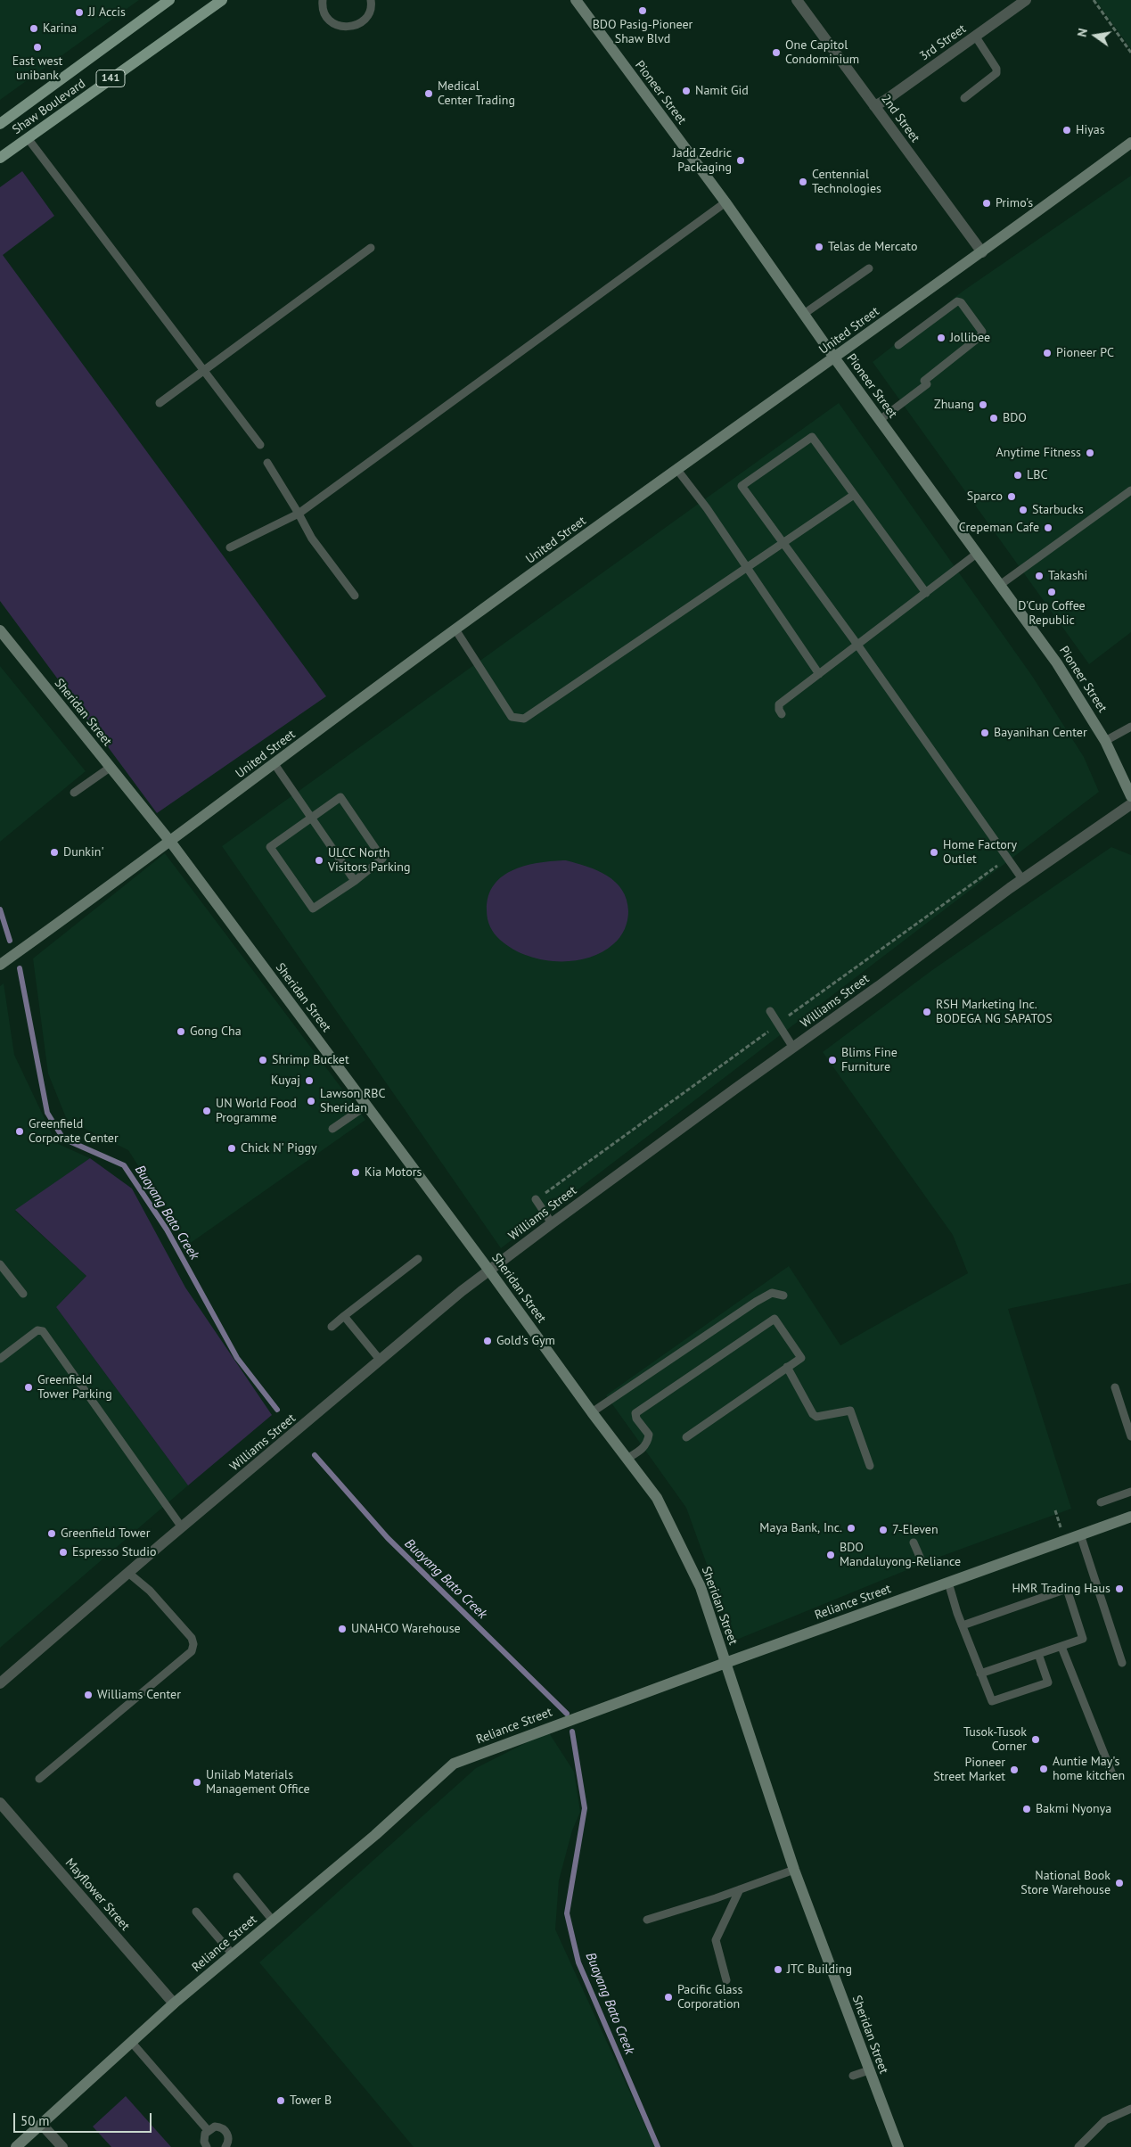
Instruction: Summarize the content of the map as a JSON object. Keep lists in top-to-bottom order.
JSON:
{
  "streets": {
    "main road": ["141", "Shaw Boulevard"],
    "street": [
      "3rd Street",
      "Pioneer Street",
      "2nd Street",
      "United Street",
      "Sheridan Street",
      "Williams Street",
      "Reliance Street",
      "Mayflower Street"
    ]
  },
  "crossings": [
    ["3rd Street", "2nd Street"],
    ["Pioneer Street", "United Street"],
    ["2nd Street", "United Street"],
    ["United Street", "Sheridan Street"],
    ["Sheridan Street", "Williams Street"],
    ["Sheridan Street", "Reliance Street"],
    ["Reliance Street", "Mayflower Street"]
  ],
  "water": ["Buayang Bato Creek"],
  "places": [
    "BDO Pasig-Pioneer Shaw Blvd",
    "JJ Accis",
    "Karina",
    "East west unibank",
    "One Capitol Condominium",
    "Namit Gid",
    "Medical Center Trading",
    "Hiyas",
    "Jadd Zedric Packaging",
    "Centennial Technologies",
    "Primo's",
    "Telas de Mercato",
    "Jollibee",
    "Pioneer PC",
    "Zhuang",
    "BDO",
    "Anytime Fitness",
    "LBC",
    "Sparco",
    "Starbucks",
    "Crepeman Cafe",
    "Takashi",
    "D'Cup Coffee Republic",
    "Bayanihan Center",
    "Dunkin'",
    "Home Factory Outlet",
    "ULCC North Visitors Parking",
    "RSH Marketing Inc. BODEGA NG SAPATOS",
    "Gong Cha",
    "Shrimp Bucket",
    "Blims Fine Furniture",
    "Kuyaj",
    "Lawson RBC Sheridan",
    "UN World Food Programme",
    "Greenfield Corporate Center",
    "Chick N' Piggy",
    "Kia Motors",
    "Gold's Gym",
    "Greenfield Tower Parking",
    "Maya Bank, Inc.",
    "7-Eleven",
    "Greenfield Tower",
    "Espresso Studio",
    "BDO Mandaluyong-Reliance",
    "HMR Trading Haus",
    "UNAHCO Warehouse",
    "Williams Center",
    "Tusok-Tusok Corner",
    "Auntie May's home kitchen",
    "Pioneer Street Market",
    "Unilab Materials Management Office",
    "Bakmi Nyonya",
    "National Book Store Warehouse",
    "JTC Building",
    "Pacific Glass Corporation",
    "Tower B"
  ],
  "scale_bar": "50 m",
  "north": "left"
}
